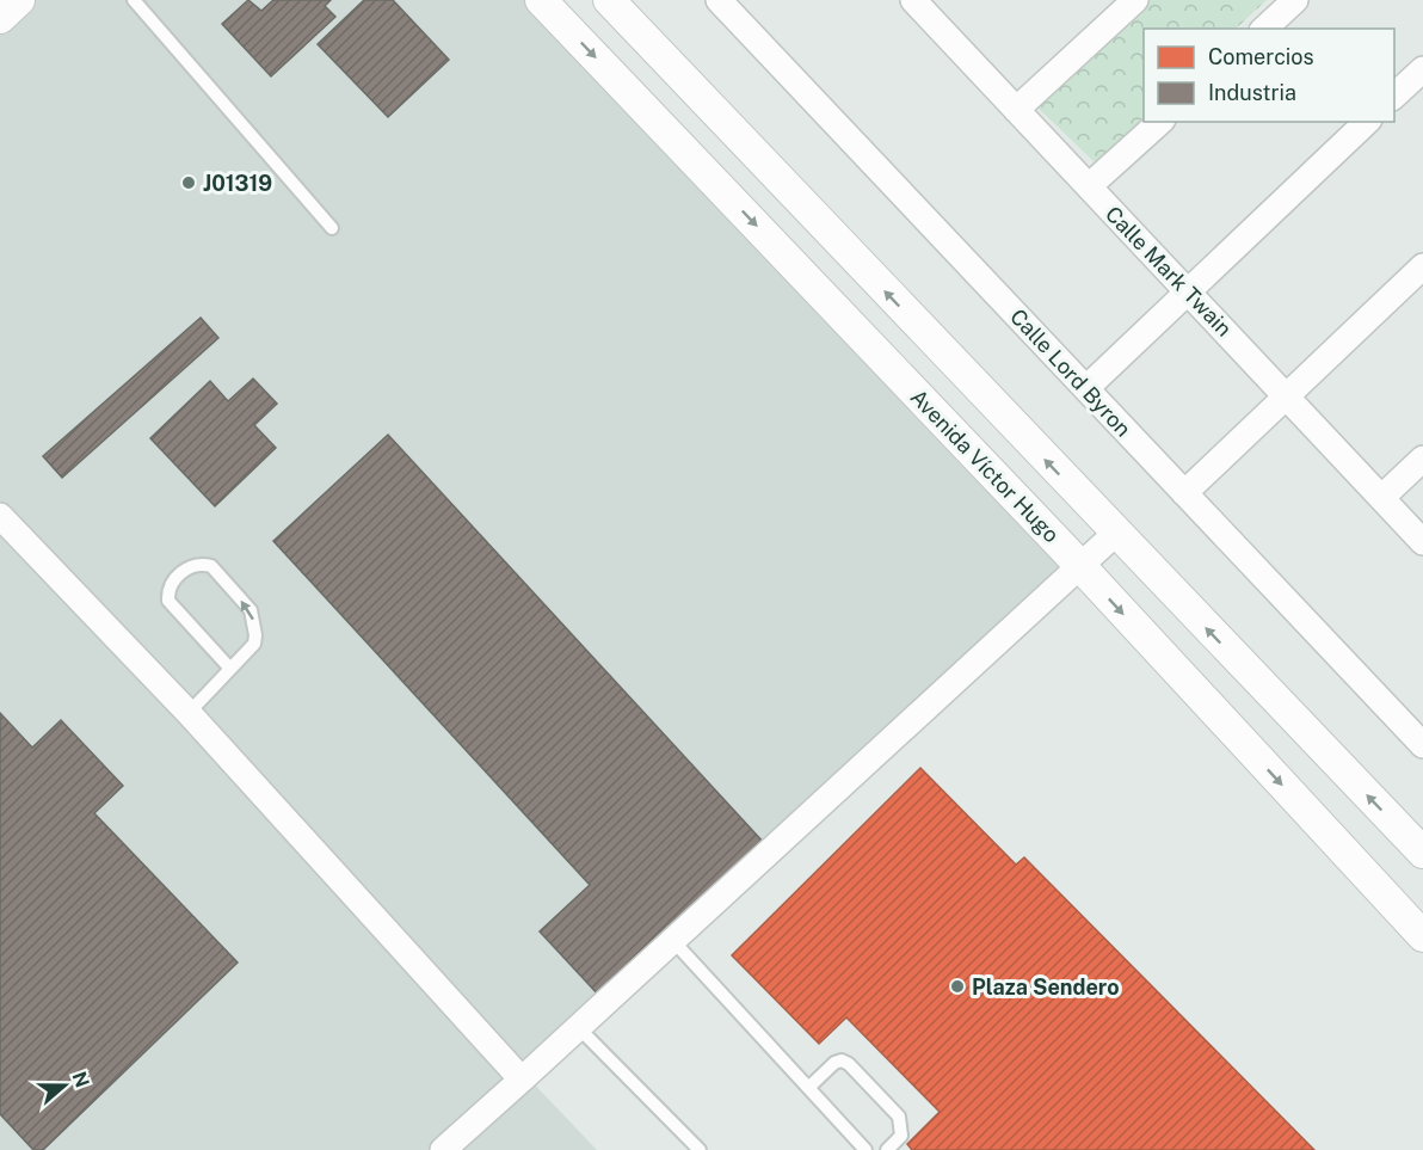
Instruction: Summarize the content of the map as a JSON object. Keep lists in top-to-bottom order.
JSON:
{
  "streets": {
    "street": ["Calle Mark Twain", "Calle Lord Byron", "Avenida Víctor Hugo"]
  },
  "places": ["J01319", "Plaza Sendero"],
  "legend": ["Comercios", "Industria"],
  "north": "right"
}
